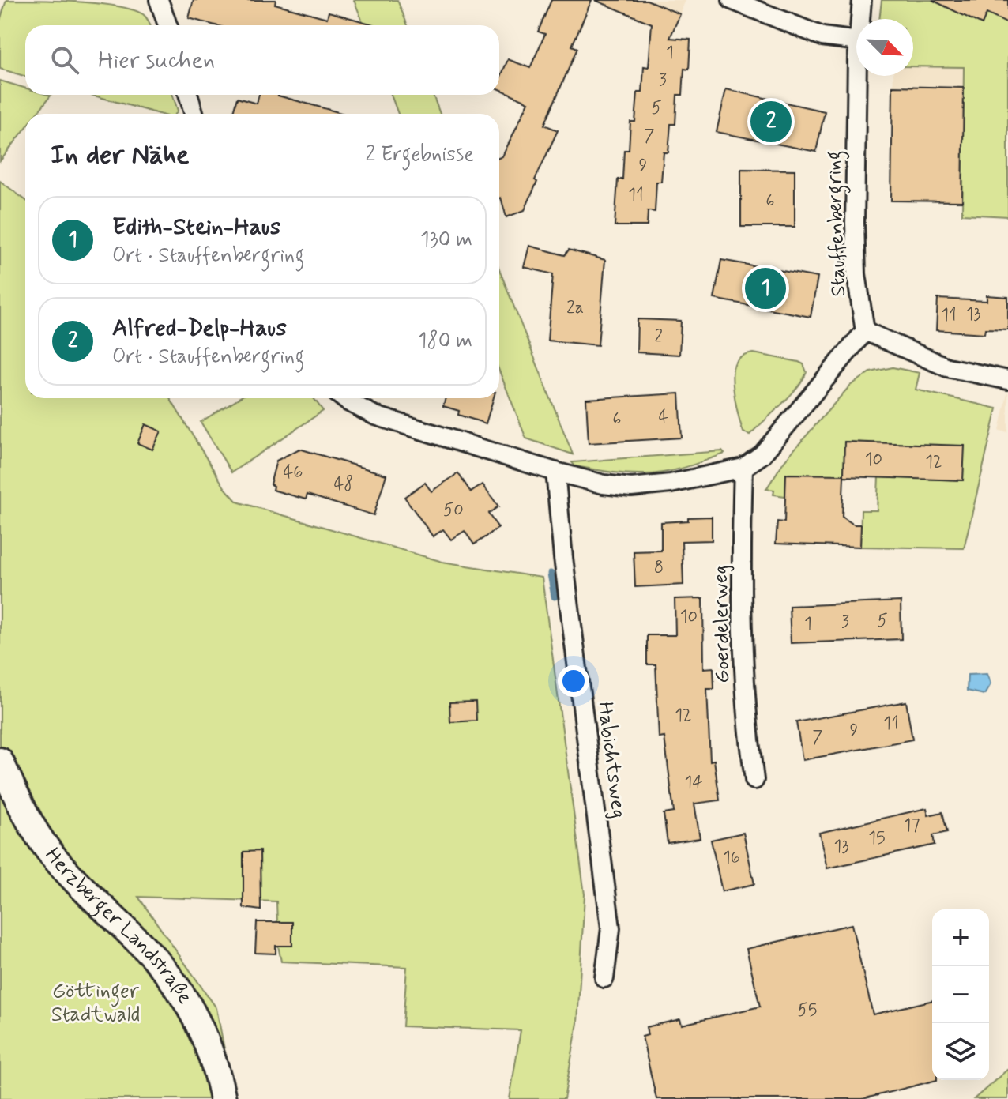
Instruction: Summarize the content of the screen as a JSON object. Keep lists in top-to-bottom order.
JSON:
{
  "streets": {
    "street": [
      "Stauffenbergring",
      "Goerdelerweg",
      "Habichtsweg",
      "Herzberger Landstraße"
    ]
  },
  "parks": ["Göttinger Stadtwald"],
  "house_numbers": [
    "1",
    "3",
    "5",
    "7",
    "9",
    "11",
    "6",
    "2a",
    "13",
    "11",
    "2",
    "4",
    "6",
    "10",
    "12",
    "46",
    "48",
    "50",
    "8",
    "10",
    "5",
    "3",
    "1",
    "12",
    "11",
    "9",
    "7",
    "14",
    "17",
    "15",
    "13",
    "16",
    "55"
  ],
  "north": "bottom right",
  "page": {
    "search": "Hier suchen",
    "pins": ["2", "1"],
    "heading": ["In der Nähe", "2 Ergebnisse"],
    "list": [
      {
        "mark": "1",
        "name": "Edith-Stein-Haus",
        "note": "Ort · Stauffenbergring",
        "value": "130 m"
      },
      {
        "mark": "2",
        "name": "Alfred-Delp-Haus",
        "note": "Ort · Stauffenbergring",
        "value": "180 m"
      }
    ],
    "map_buttons": ["+", "−"]
  }
}
